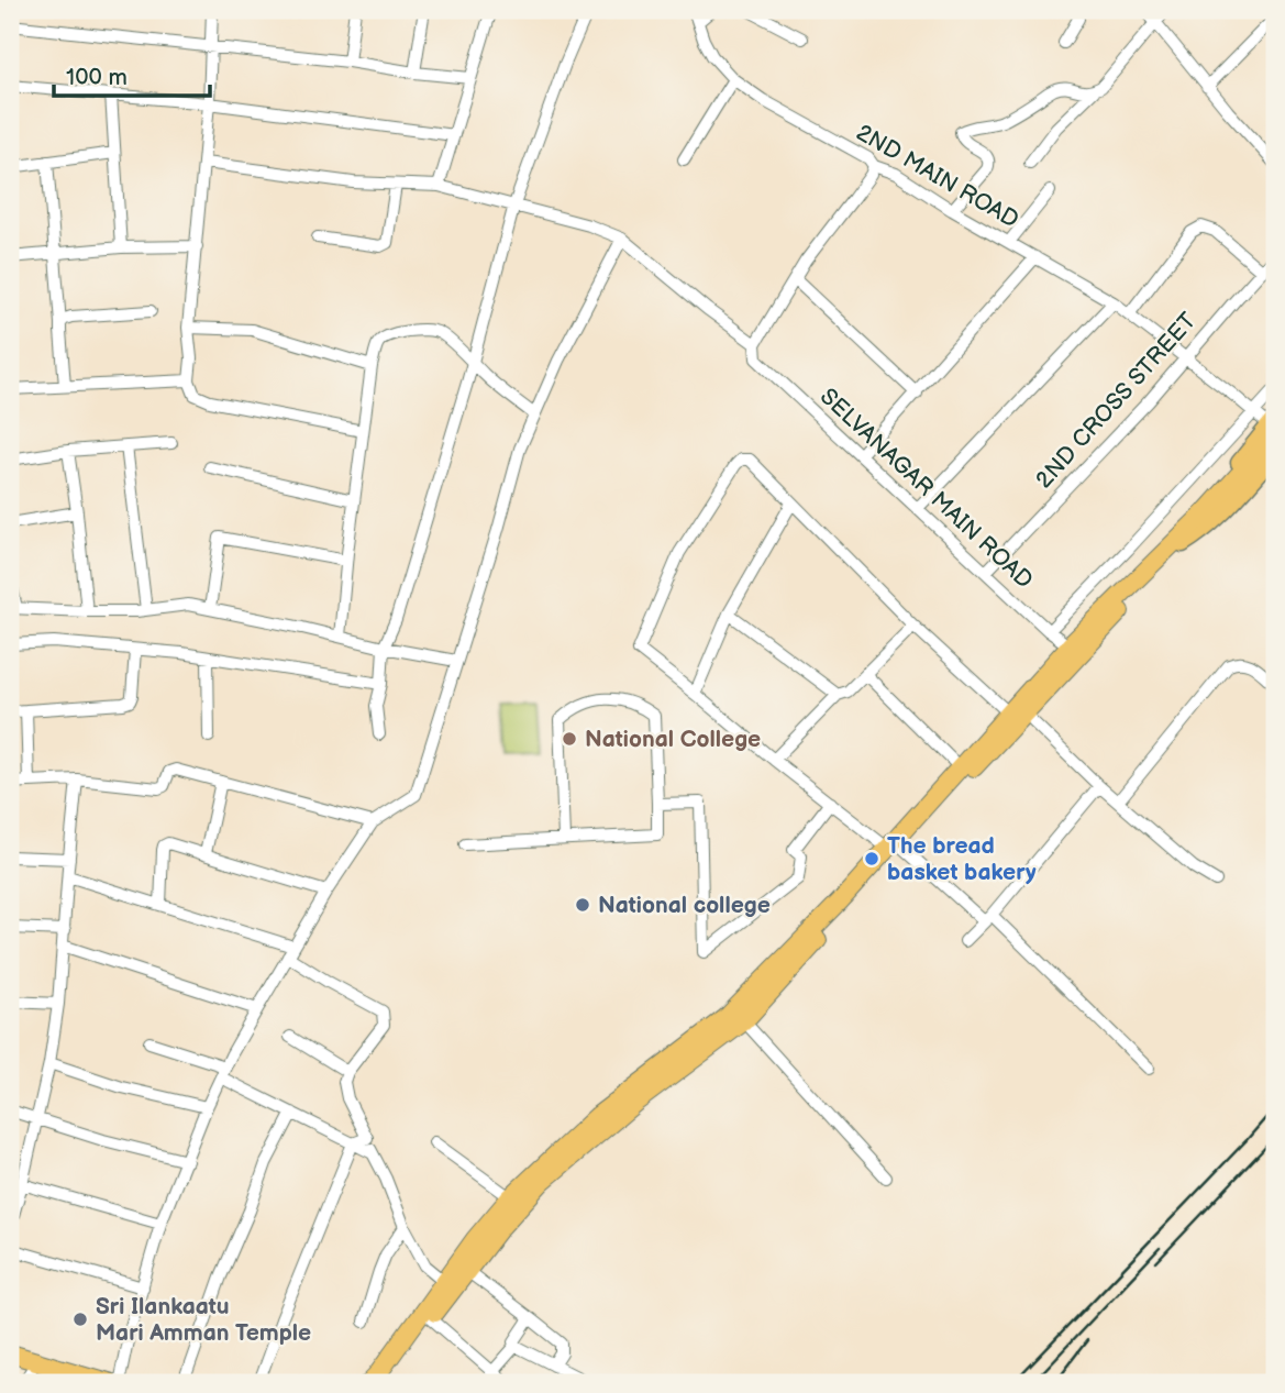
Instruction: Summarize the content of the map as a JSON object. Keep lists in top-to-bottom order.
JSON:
{
  "streets": {
    "street": ["2ND MAIN ROAD", "2ND CROSS STREET", "SELVANAGAR MAIN ROAD"]
  },
  "crossings": [
    ["2ND MAIN ROAD", "2ND CROSS STREET"],
    ["2ND CROSS STREET", "SELVANAGAR MAIN ROAD"]
  ],
  "places": [
    "National College",
    "The bread basket bakery",
    "National college",
    "Sri Ilankaatu Mari Amman Temple"
  ],
  "scale_bar": "100 m"
}
